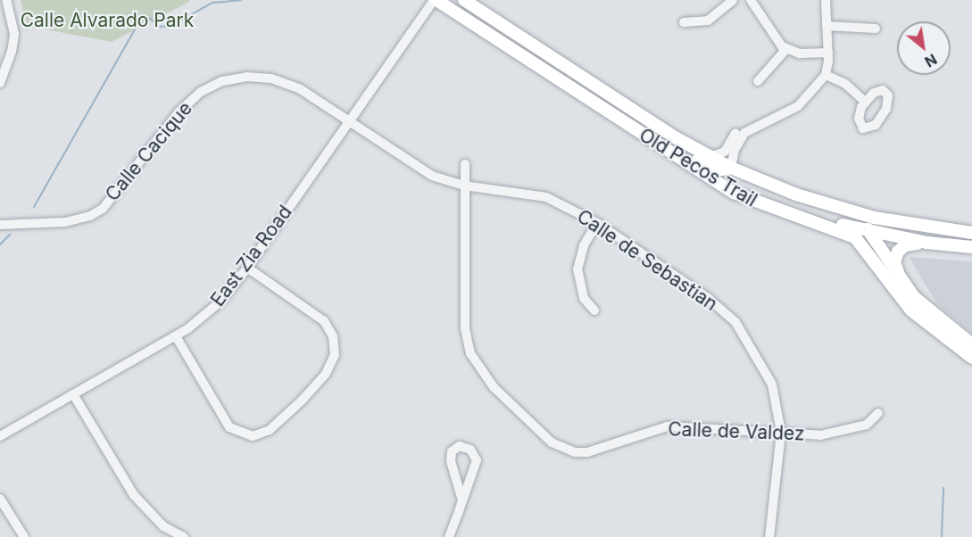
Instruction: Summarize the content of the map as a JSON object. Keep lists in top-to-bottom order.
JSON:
{
  "streets": {
    "main road": ["Old Pecos Trail"],
    "street": [
      "Calle Cacique",
      "East Zia Road",
      "Calle de Sebastian",
      "Calle de Valdez"
    ]
  },
  "crossings": [
    ["Calle Cacique", "East Zia Road"],
    ["Calle Cacique", "Calle de Sebastian"],
    ["Old Pecos Trail", "East Zia Road"],
    ["East Zia Road", "Calle de Sebastian"],
    ["Calle de Sebastian", "Calle de Valdez"]
  ],
  "parks": ["Calle Alvarado Park"],
  "north": "bottom right"
}
